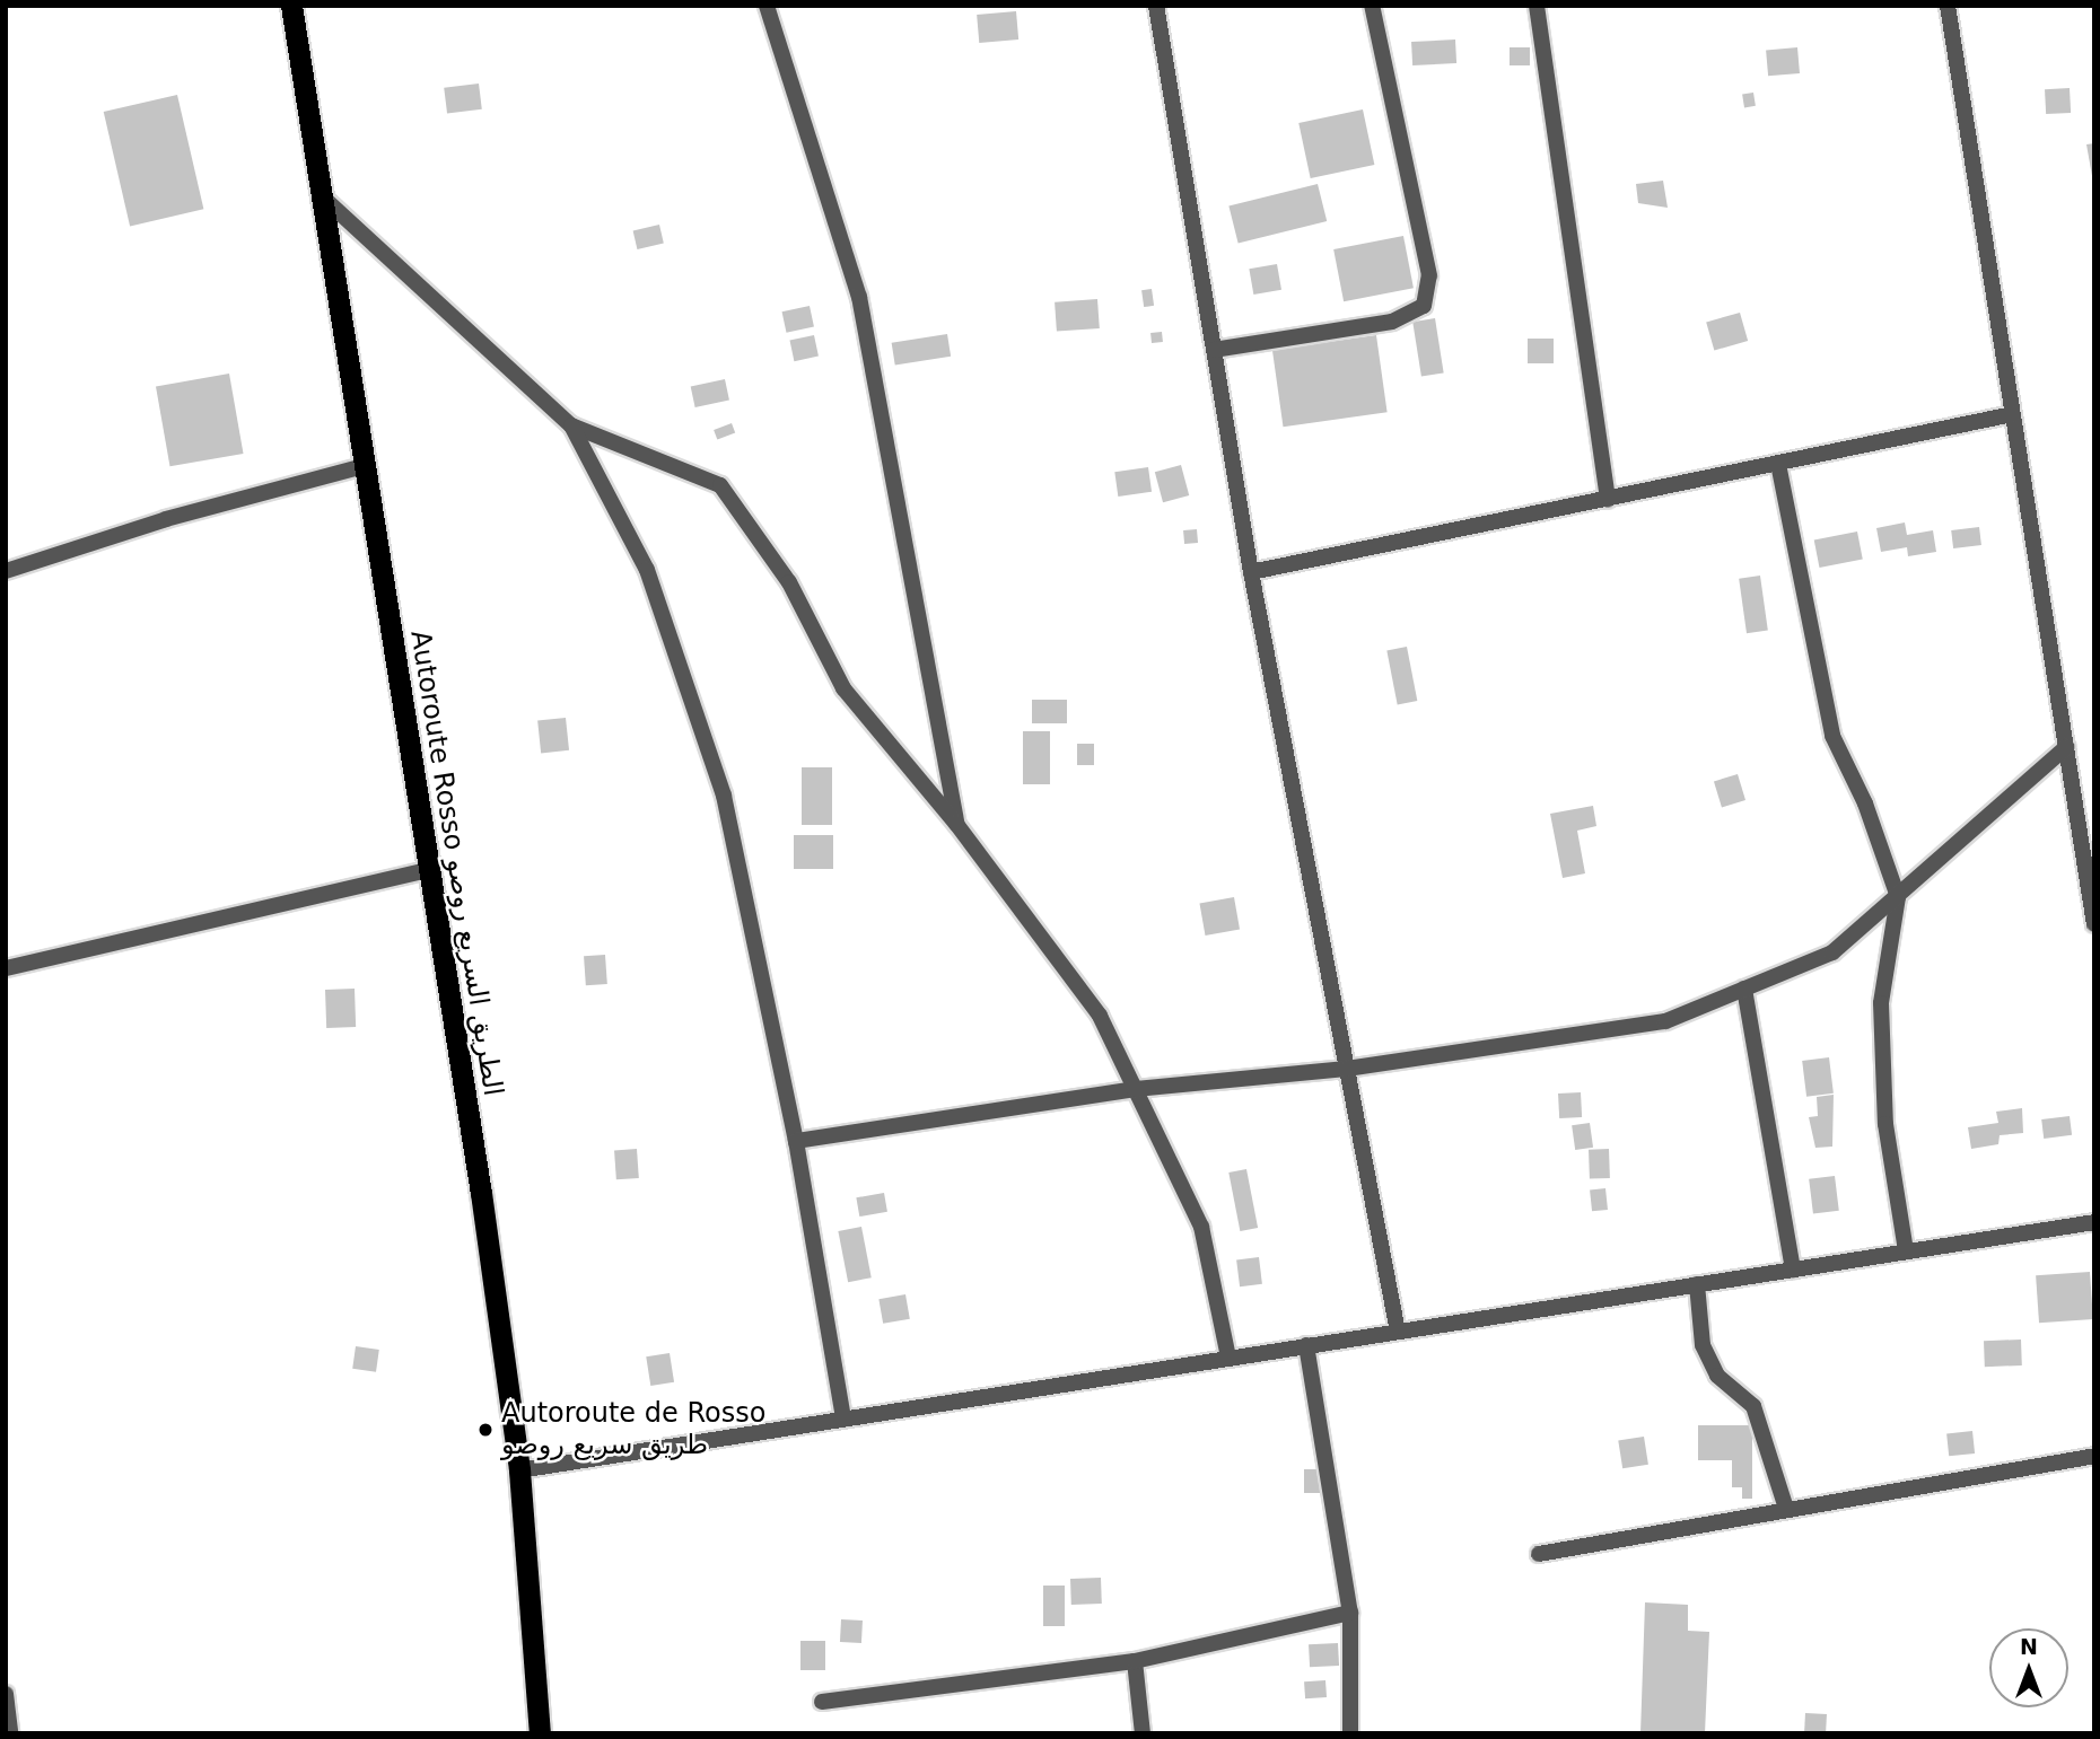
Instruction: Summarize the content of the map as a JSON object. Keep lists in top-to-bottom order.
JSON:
{
  "streets": {
    "highway": ["Autoroute Rosso الطريق السريع روصو"]
  },
  "places": ["Autoroute de Rosso طريق سريع روصو"],
  "north": "top"
}
